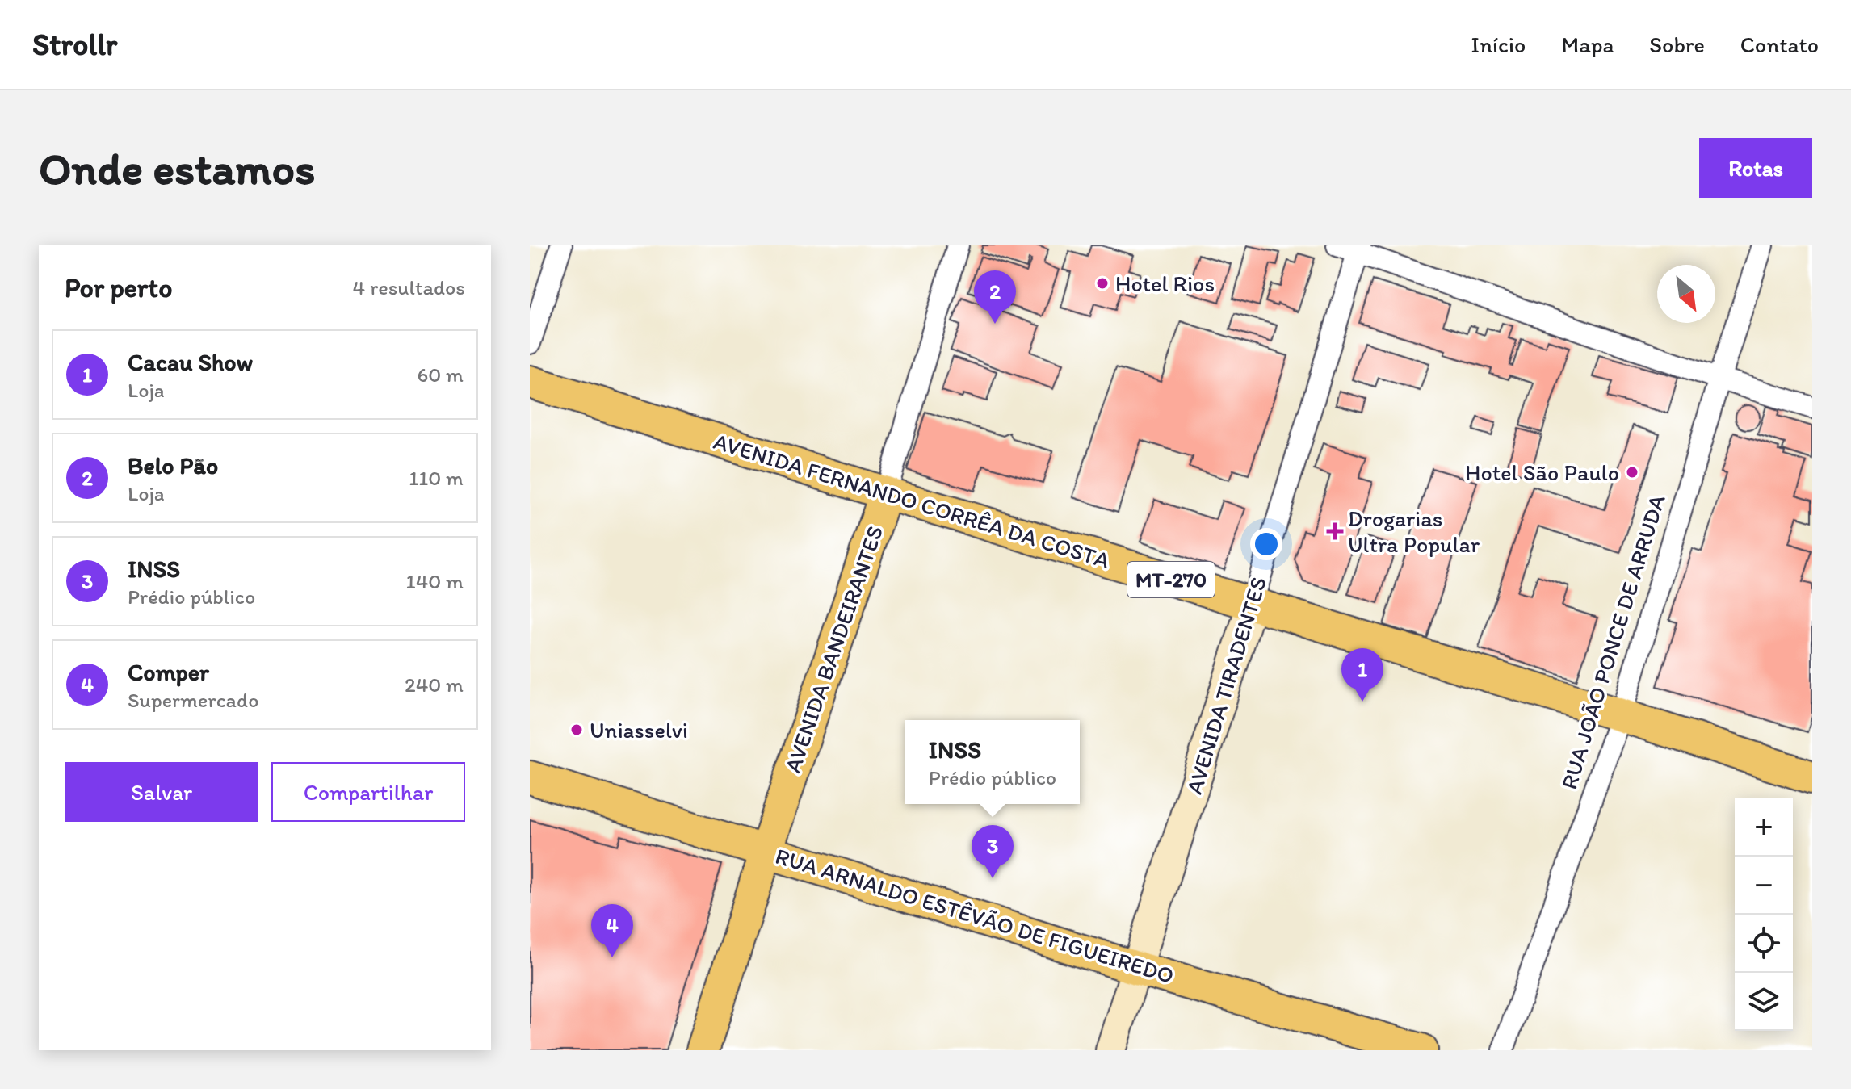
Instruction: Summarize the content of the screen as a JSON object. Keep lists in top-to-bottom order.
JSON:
{
  "streets": {
    "main road": [
      "AVENIDA FERNANDO CORRÊA DA COSTA",
      "MT-270",
      "AVENIDA BANDEIRANTES",
      "RUA ARNALDO ESTÊVÃO DE FIGUEIREDO"
    ],
    "street": ["RUA JOÃO PONCE DE ARRUDA", "AVENIDA TIRADENTES"]
  },
  "crossings": [
    ["AVENIDA FERNANDO CORRÊA DA COSTA", "RUA JOÃO PONCE DE ARRUDA"],
    ["AVENIDA FERNANDO CORRÊA DA COSTA", "AVENIDA BANDEIRANTES"],
    ["AVENIDA FERNANDO CORRÊA DA COSTA", "AVENIDA TIRADENTES"],
    ["AVENIDA BANDEIRANTES", "RUA ARNALDO ESTÊVÃO DE FIGUEIREDO"],
    ["AVENIDA TIRADENTES", "RUA ARNALDO ESTÊVÃO DE FIGUEIREDO"]
  ],
  "places": {
    "other": ["Hotel Rios", "Hotel São Paulo", "Uniasselvi"],
    "health": ["Drogarias Ultra Popular"]
  },
  "north": "bottom right",
  "page": {
    "header": "Strollr",
    "nav": [
      "Início",
      "Mapa",
      "Sobre",
      "Contato"
    ],
    "buttons": [
      "Rotas",
      ["Salvar", "Compartilhar"]
    ],
    "title": "Onde estamos",
    "heading": ["Por perto", "4 resultados"],
    "pins": [
      "2",
      "1",
      "3",
      "4"
    ],
    "list": [
      {
        "mark": "1",
        "name": "Cacau Show",
        "note": "Loja",
        "value": "60 m"
      },
      {
        "mark": "2",
        "name": "Belo Pão",
        "note": "Loja",
        "value": "110 m"
      },
      {
        "mark": "3",
        "name": "INSS",
        "note": "Prédio público",
        "value": "140 m"
      },
      {
        "mark": "4",
        "name": "Comper",
        "note": "Supermercado",
        "value": "240 m"
      }
    ],
    "popup": ["INSS", "Prédio público"],
    "map_buttons": ["+", "−"]
  }
}
